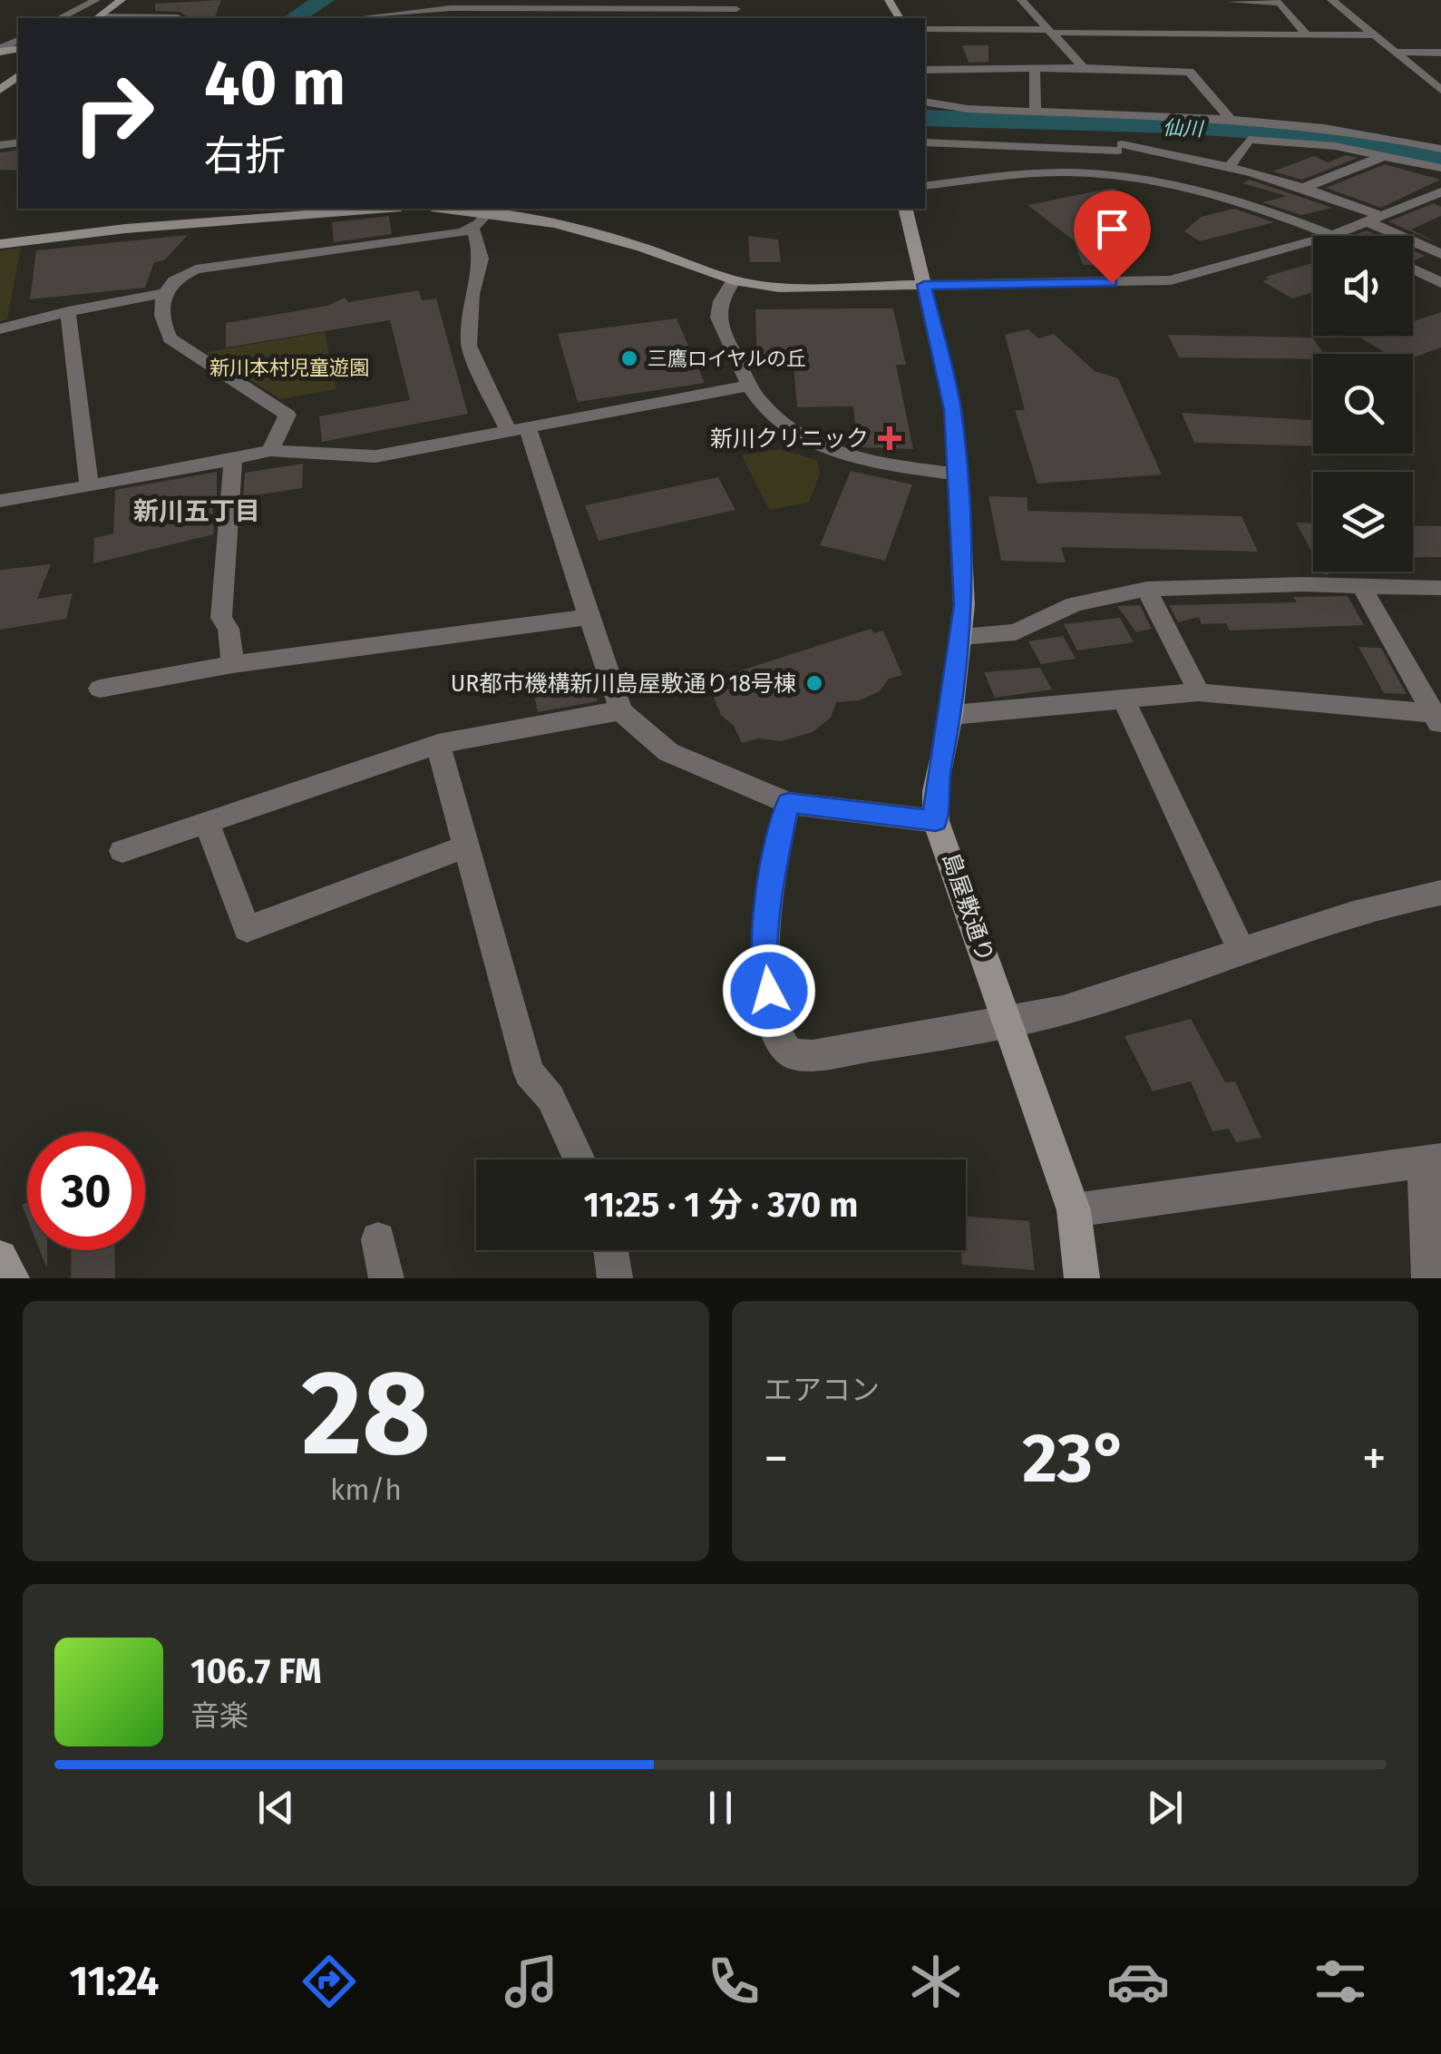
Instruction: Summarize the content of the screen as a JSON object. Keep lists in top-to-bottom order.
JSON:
{
  "streets": {
    "street": ["島屋敷通り"]
  },
  "districts": ["新川五丁目"],
  "water": ["仙川"],
  "parks": ["新川本村児童遊園"],
  "places": {
    "other": ["三鷹ロイヤルの丘", "UR都市機構新川島屋敷通り18号棟"],
    "health": ["新川クリニック"]
  },
  "page": {
    "turn": ["40 m", "右折"],
    "limit": "30",
    "trip": "11:25 · 1 分 · 370 m",
    "tile": [
      ["28", "km/h"],
      "エアコン"
    ],
    "heat": ["−", "23°", "+"],
    "song": ["106.7 FM", "音楽"],
    "tabs": "11:24"
  }
}
